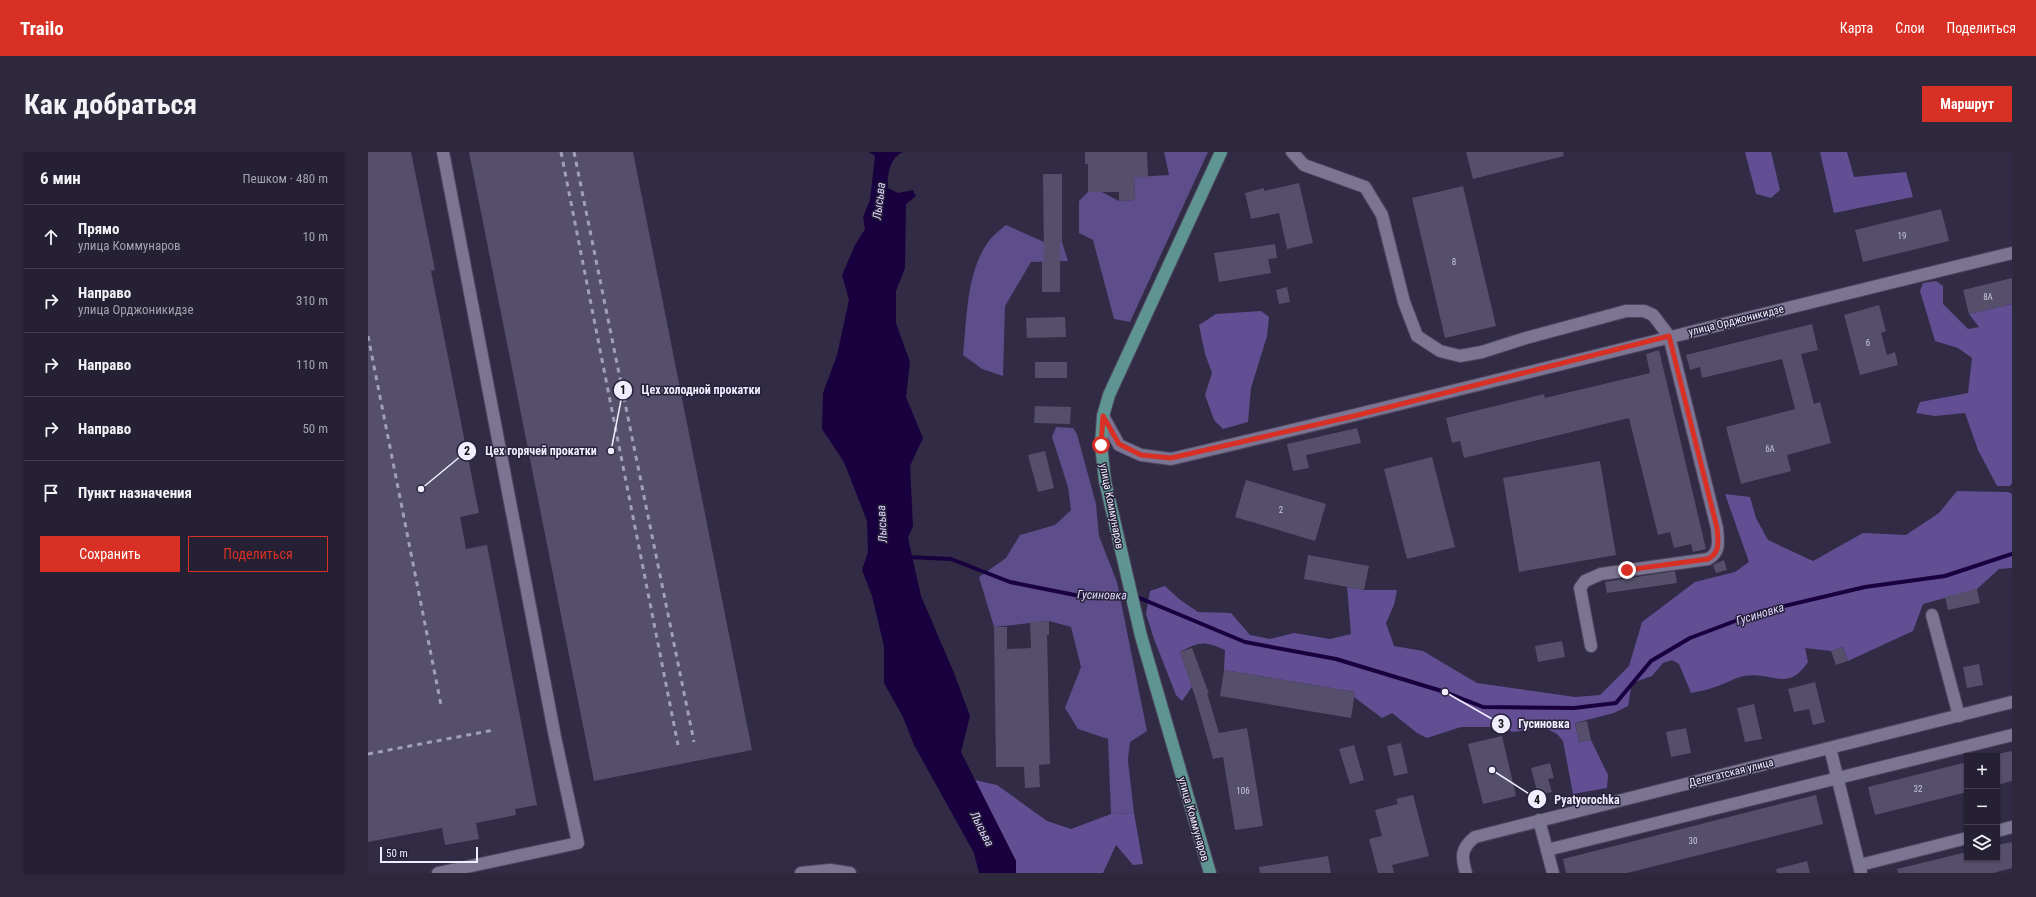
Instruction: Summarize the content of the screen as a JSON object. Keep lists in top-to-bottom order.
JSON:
{
  "streets": {
    "main road": ["улица Коммунаров"],
    "street": ["улица Орджоникидзе", "Делегатская улица"]
  },
  "crossings": [
    ["улица Орджоникидзе", "улица Коммунаров"]
  ],
  "water": ["Лысьва", "Гусиновка"],
  "places": [
    "Цех холодной прокатки",
    "Цех горячей прокатки",
    "Гусиновка",
    "Pyatyorochka"
  ],
  "house_numbers": [
    "19",
    "8",
    "8А",
    "6",
    "6А",
    "2",
    "32",
    "106",
    "30"
  ],
  "scale_bar": "50 m",
  "page": {
    "header": "Trailo",
    "nav": ["Карта", "Слои", "Поделиться"],
    "buttons": [
      "Маршрут",
      ["Сохранить", "Поделиться"]
    ],
    "title": "Как добраться",
    "heading": ["6 мин", "Пешком · 480 m"],
    "list": [
      ["Прямо", "улица Коммунаров", "10 m"],
      ["Направо", "улица Орджоникидзе", "310 m"],
      ["Направо", "110 m"],
      ["Направо", "50 m"],
      "Пункт назначения"
    ],
    "map_buttons": ["+", "−"],
    "scale": "50 m"
  }
}
